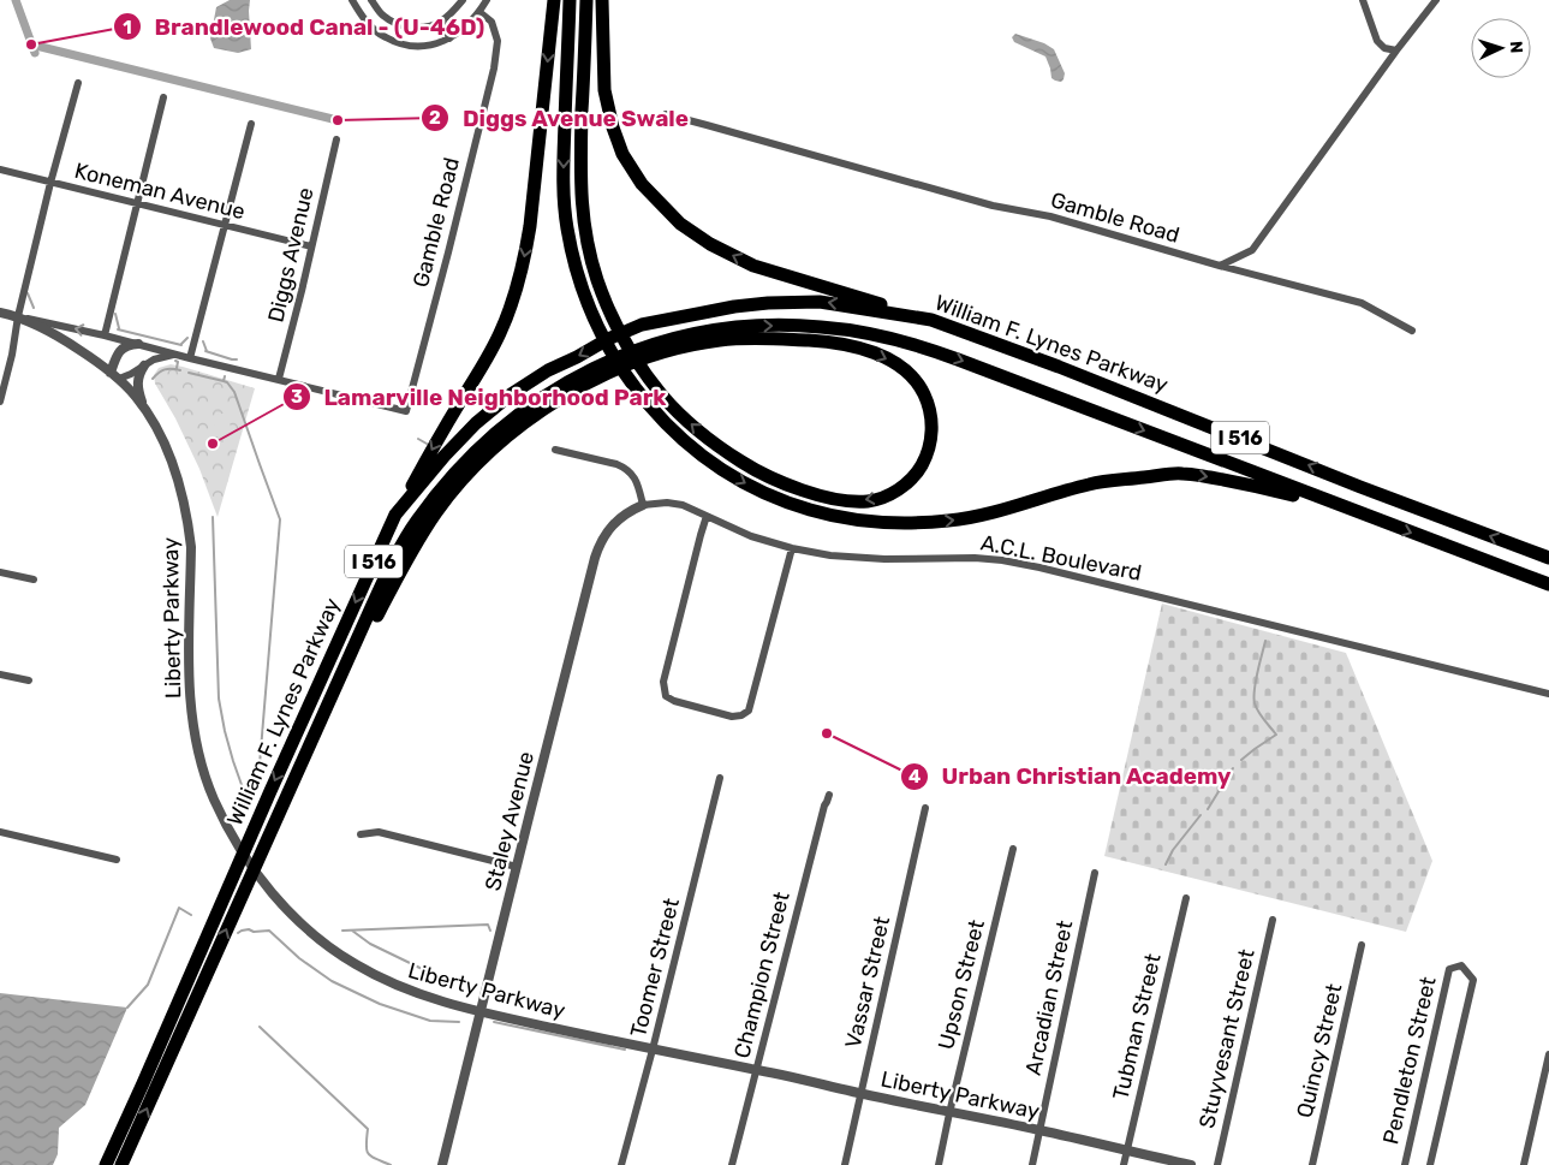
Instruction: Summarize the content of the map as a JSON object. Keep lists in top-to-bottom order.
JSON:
{
  "streets": {
    "highway": ["William F. Lynes Parkway", "I 516"],
    "street": [
      "Koneman Avenue",
      "Gamble Road",
      "Diggs Avenue",
      "A.C.L. Boulevard",
      "Liberty Parkway",
      "Staley Avenue",
      "Toomer Street",
      "Champion Street",
      "Vassar Street",
      "Upson Street",
      "Arcadian Street",
      "Tubman Street",
      "Stuyvesant Street",
      "Quincy Street",
      "Pendleton Street"
    ]
  },
  "crossings": [
    ["Koneman Avenue", "Diggs Avenue"],
    ["Gamble Road", "Diggs Avenue"],
    ["A.C.L. Boulevard", "Staley Avenue"],
    ["Liberty Parkway", "Staley Avenue"],
    ["Liberty Parkway", "Toomer Street"],
    ["Liberty Parkway", "Champion Street"],
    ["Liberty Parkway", "Vassar Street"],
    ["Liberty Parkway", "Upson Street"],
    ["Liberty Parkway", "Arcadian Street"],
    ["Liberty Parkway", "Tubman Street"]
  ],
  "places": [
    "Brandlewood Canal - (U-46D)",
    "Diggs Avenue Swale",
    "Lamarville Neighborhood Park",
    "Urban Christian Academy"
  ],
  "north": "right"
}
